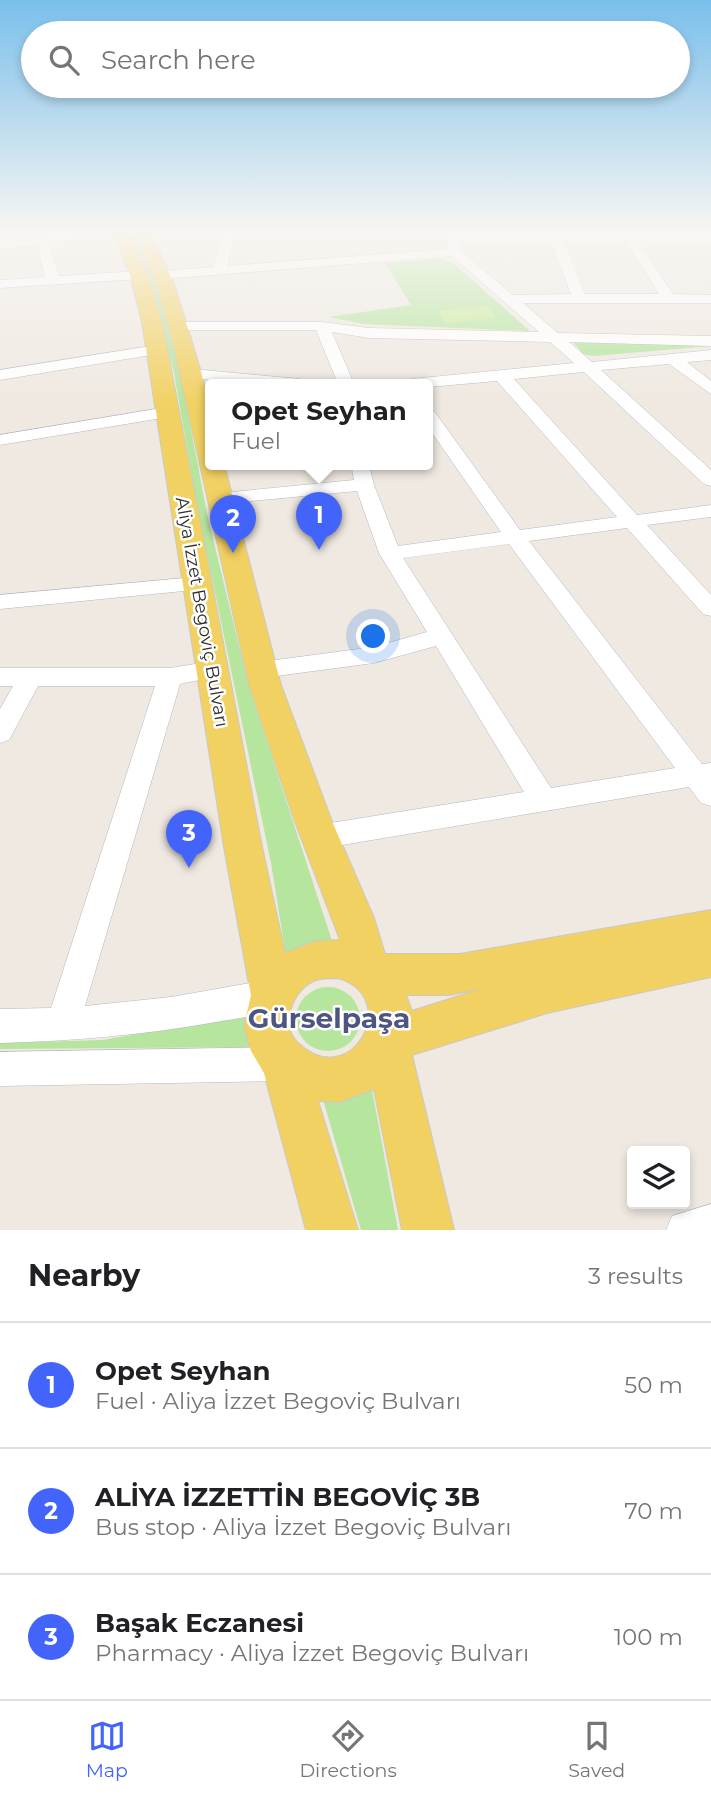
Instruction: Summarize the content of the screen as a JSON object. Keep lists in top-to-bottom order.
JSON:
{
  "streets": {
    "main road": ["Aliya İzzet Begoviç Bulvarı"]
  },
  "districts": ["Gürselpaşa"],
  "page": {
    "search": "Search here",
    "popup": ["Opet Seyhan", "Fuel"],
    "pins": ["1", "2", "3"],
    "heading": ["Nearby", "3 results"],
    "list": [
      {
        "mark": "1",
        "name": "Opet Seyhan",
        "note": "Fuel · Aliya İzzet Begoviç Bulvarı",
        "value": "50 m"
      },
      {
        "mark": "2",
        "name": "ALİYA İZZETTİN BEGOVİÇ 3B",
        "note": "Bus stop · Aliya İzzet Begoviç Bulvarı",
        "value": "70 m"
      },
      {
        "mark": "3",
        "name": "Başak Eczanesi",
        "note": "Pharmacy · Aliya İzzet Begoviç Bulvarı",
        "value": "100 m"
      }
    ],
    "nav": ["Map", "Directions", "Saved"]
  }
}
